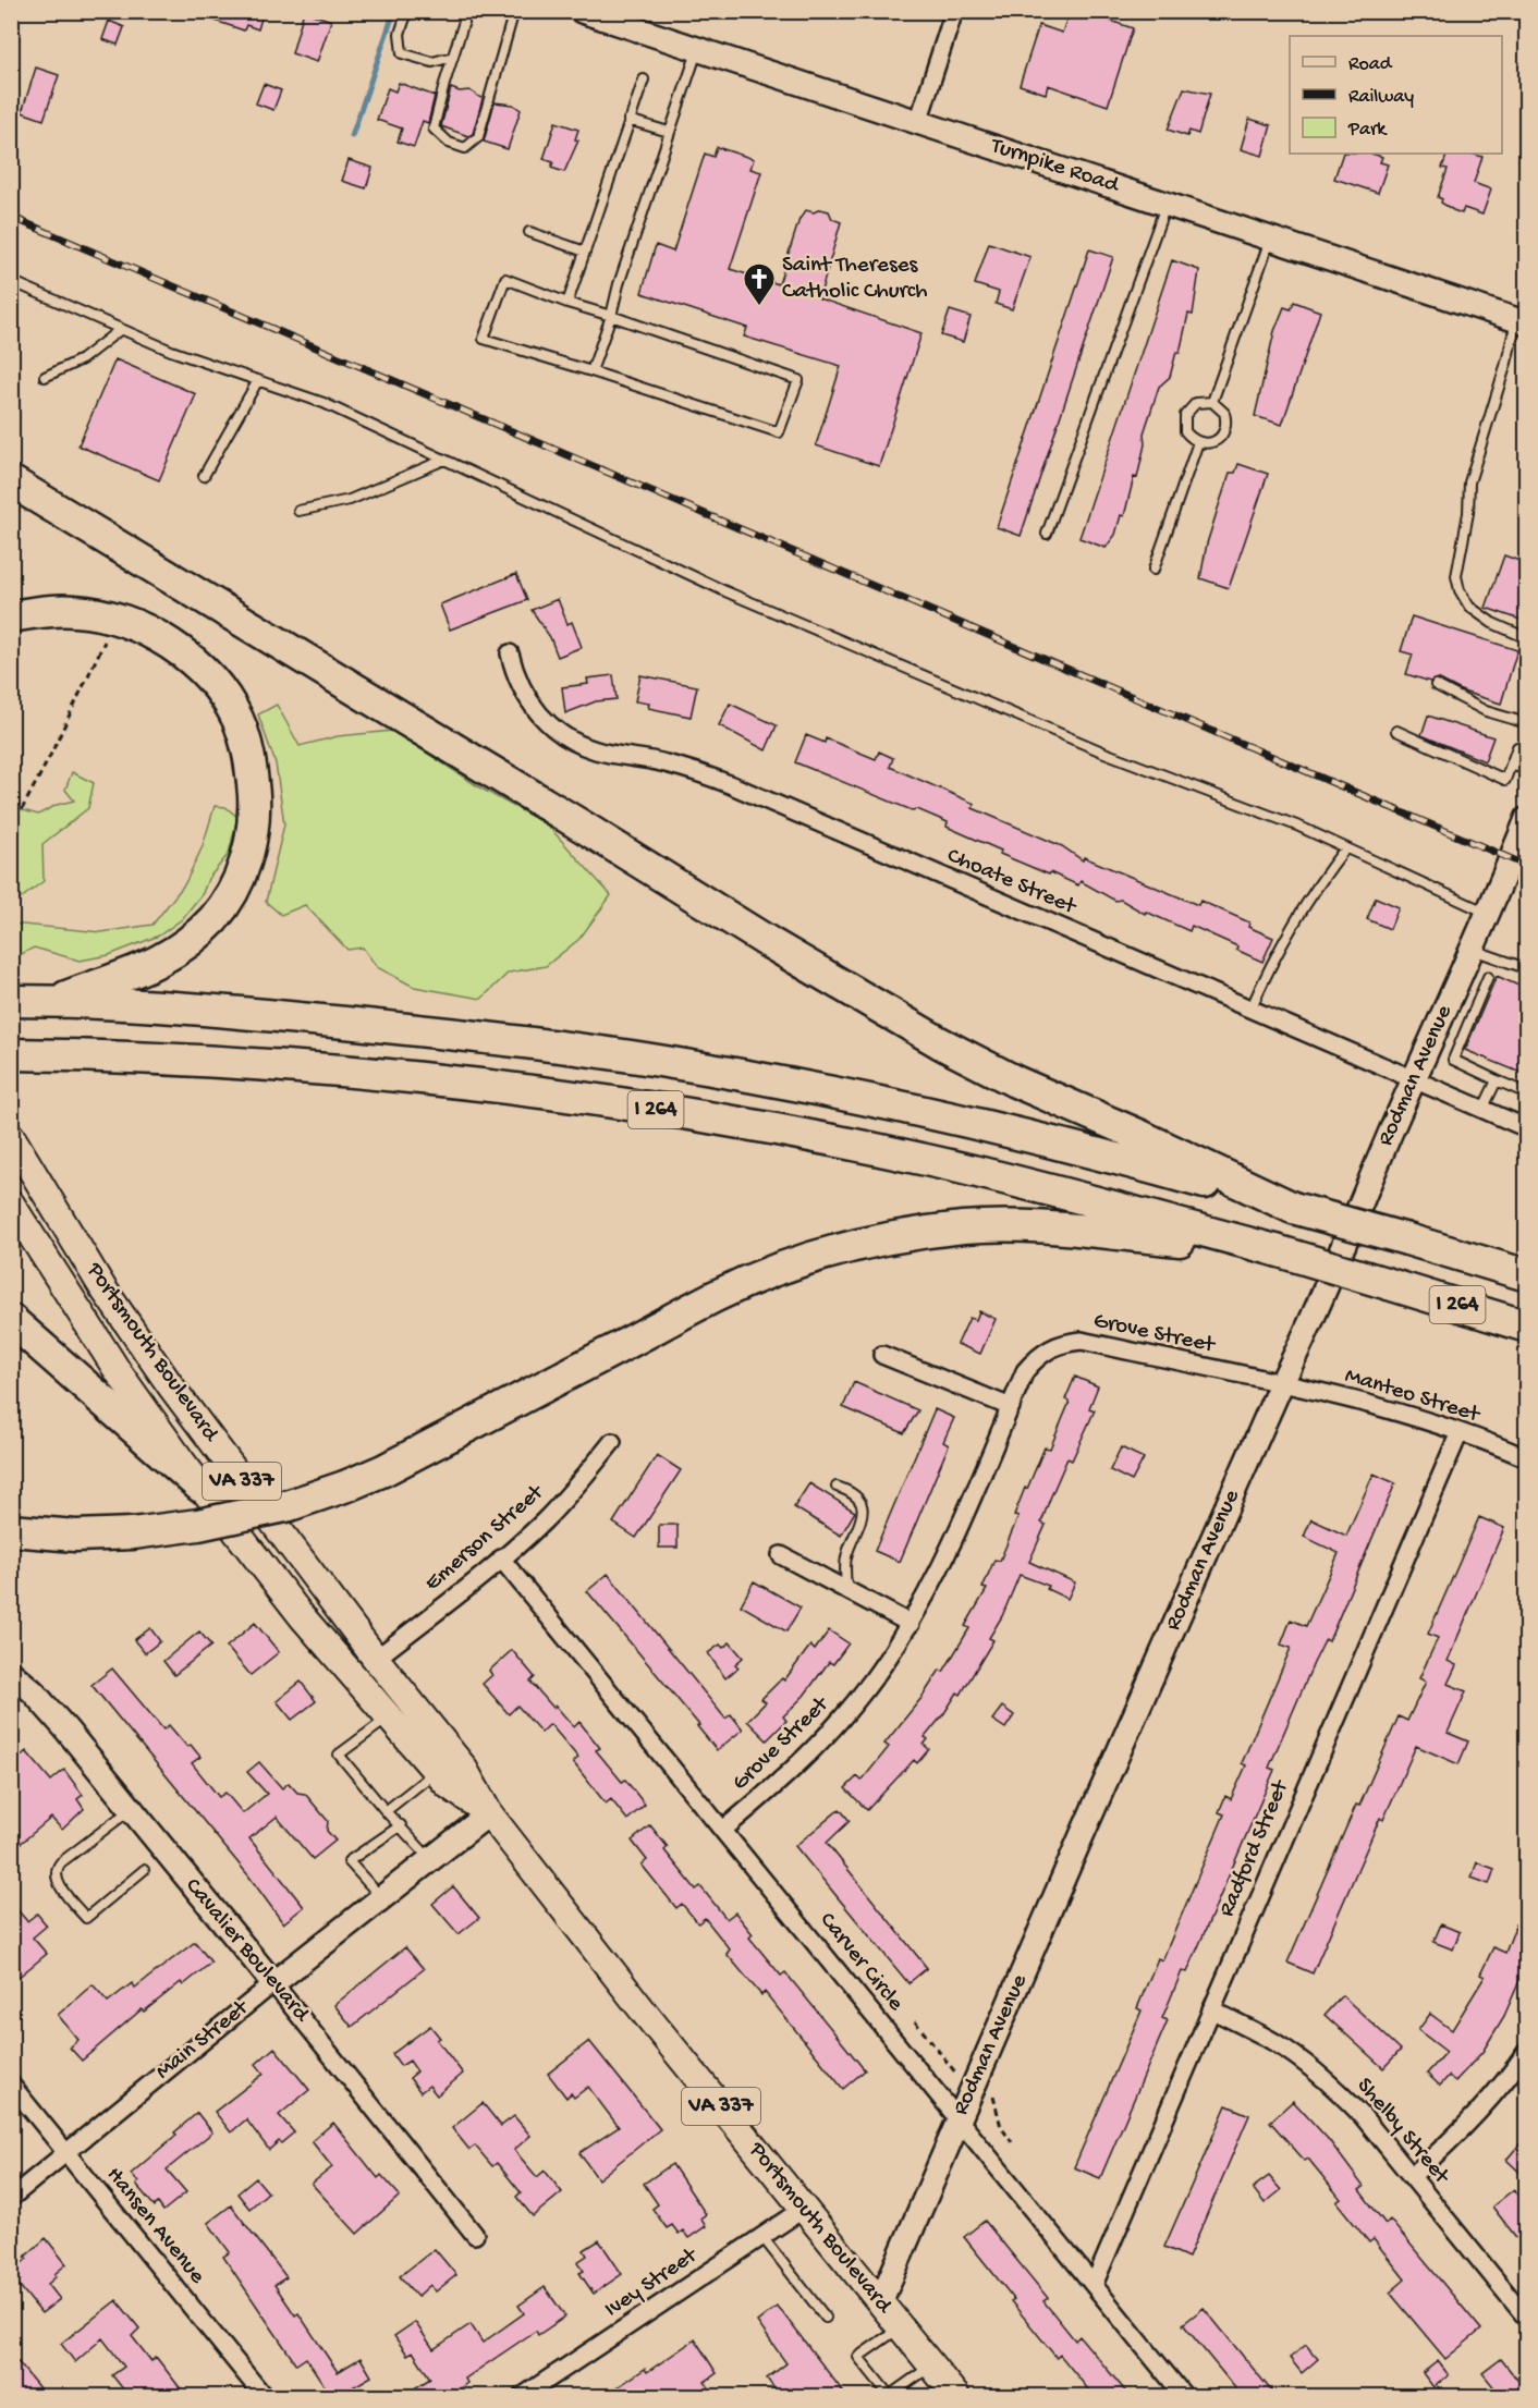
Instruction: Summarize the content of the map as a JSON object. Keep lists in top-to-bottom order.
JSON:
{
  "streets": {
    "highway": ["I 264"],
    "main road": ["Portsmouth Boulevard", "VA 337"],
    "street": [
      "Turnpike Road",
      "Choate Street",
      "Rodman Avenue",
      "Grove Street",
      "Manteo Street",
      "Emerson Street",
      "Radford Street",
      "Cavalier Boulevard",
      "Carver Circle",
      "Main Street",
      "Shelby Street",
      "Hansen Avenue",
      "Ivey Street"
    ]
  },
  "crossings": [
    ["Choate Street", "Rodman Avenue"],
    ["Rodman Avenue", "Grove Street"],
    ["Rodman Avenue", "Portsmouth Boulevard"],
    ["Rodman Avenue", "Manteo Street"],
    ["Rodman Avenue", "Carver Circle"],
    ["Grove Street", "Manteo Street"],
    ["Grove Street", "Carver Circle"],
    ["Portsmouth Boulevard", "Emerson Street"],
    ["Portsmouth Boulevard", "Main Street"],
    ["Portsmouth Boulevard", "Ivey Street"],
    ["Manteo Street", "Radford Street"],
    ["Emerson Street", "Carver Circle"],
    ["Radford Street", "Carver Circle"],
    ["Radford Street", "Shelby Street"],
    ["Cavalier Boulevard", "Main Street"],
    ["Main Street", "Hansen Avenue"]
  ],
  "places": {
    "church": ["Saint Thereses Catholic Church"]
  },
  "legend": ["Road", "Railway", "Park"]
}
